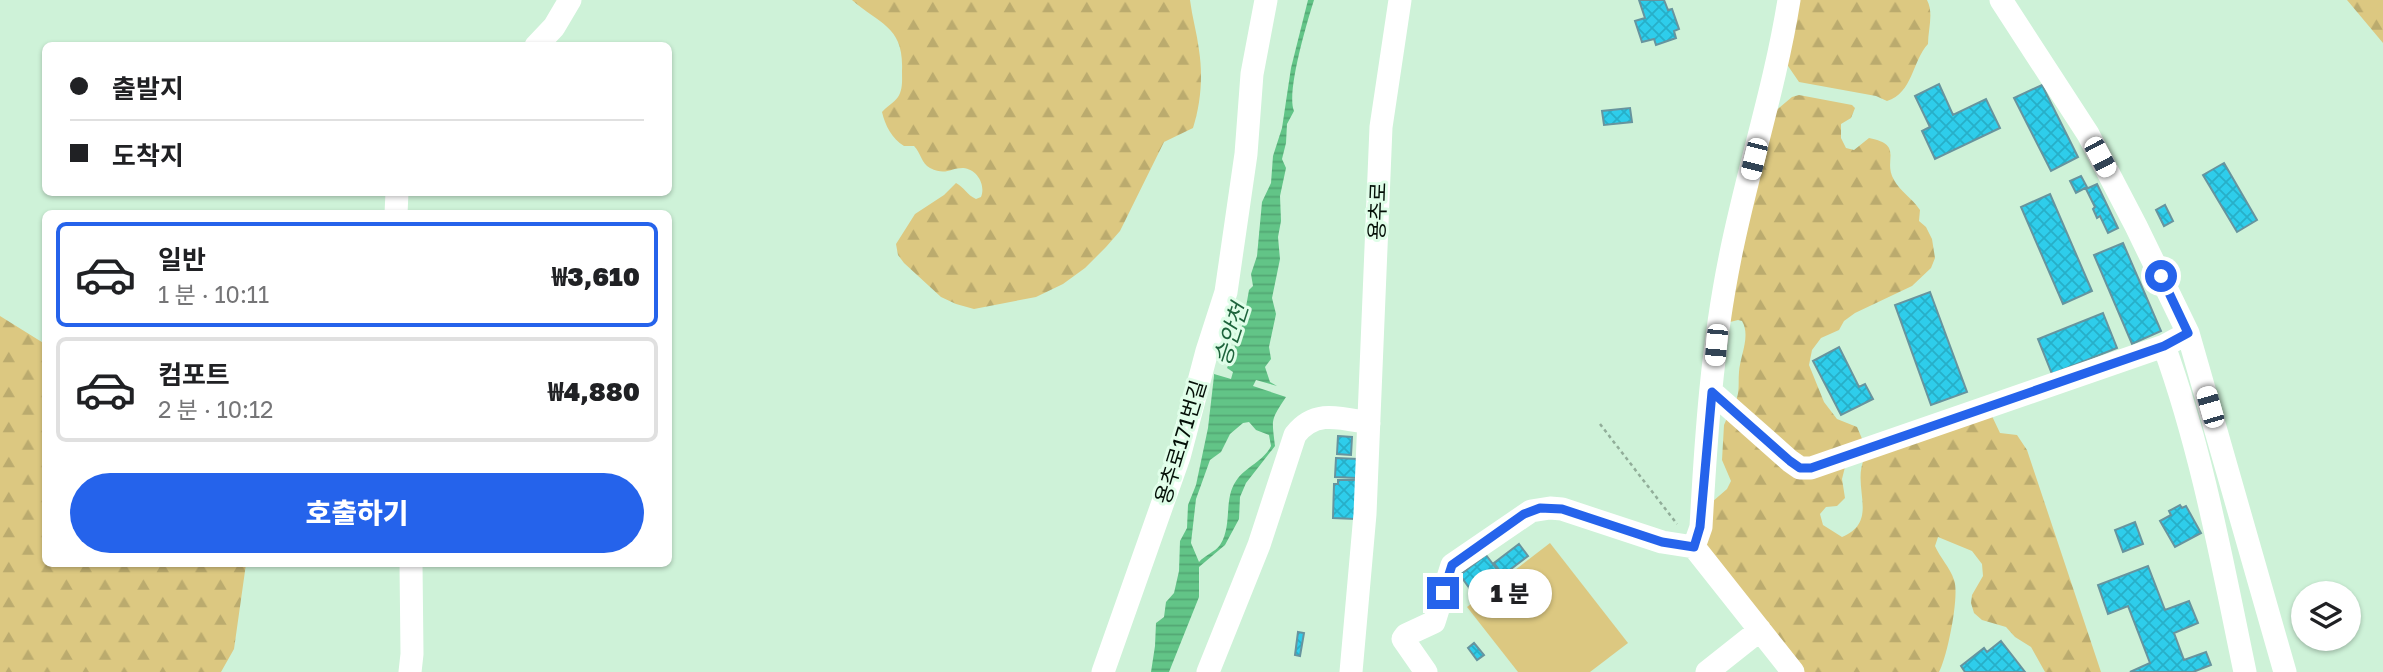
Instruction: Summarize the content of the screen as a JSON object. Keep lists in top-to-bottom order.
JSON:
{
  "streets": {
    "street": ["용추로", "용추로171번길"]
  },
  "water": ["승안천"],
  "page": {
    "banner": ["출발지", "도착지"],
    "list": [
      {
        "name": "일반",
        "note": "1 분 · 10:11",
        "value": "₩3,610"
      },
      {
        "name": "컴포트",
        "note": "2 분 · 10:12",
        "value": "₩4,880"
      }
    ],
    "buttons": "호출하기",
    "bubble": "1 분"
  }
}
